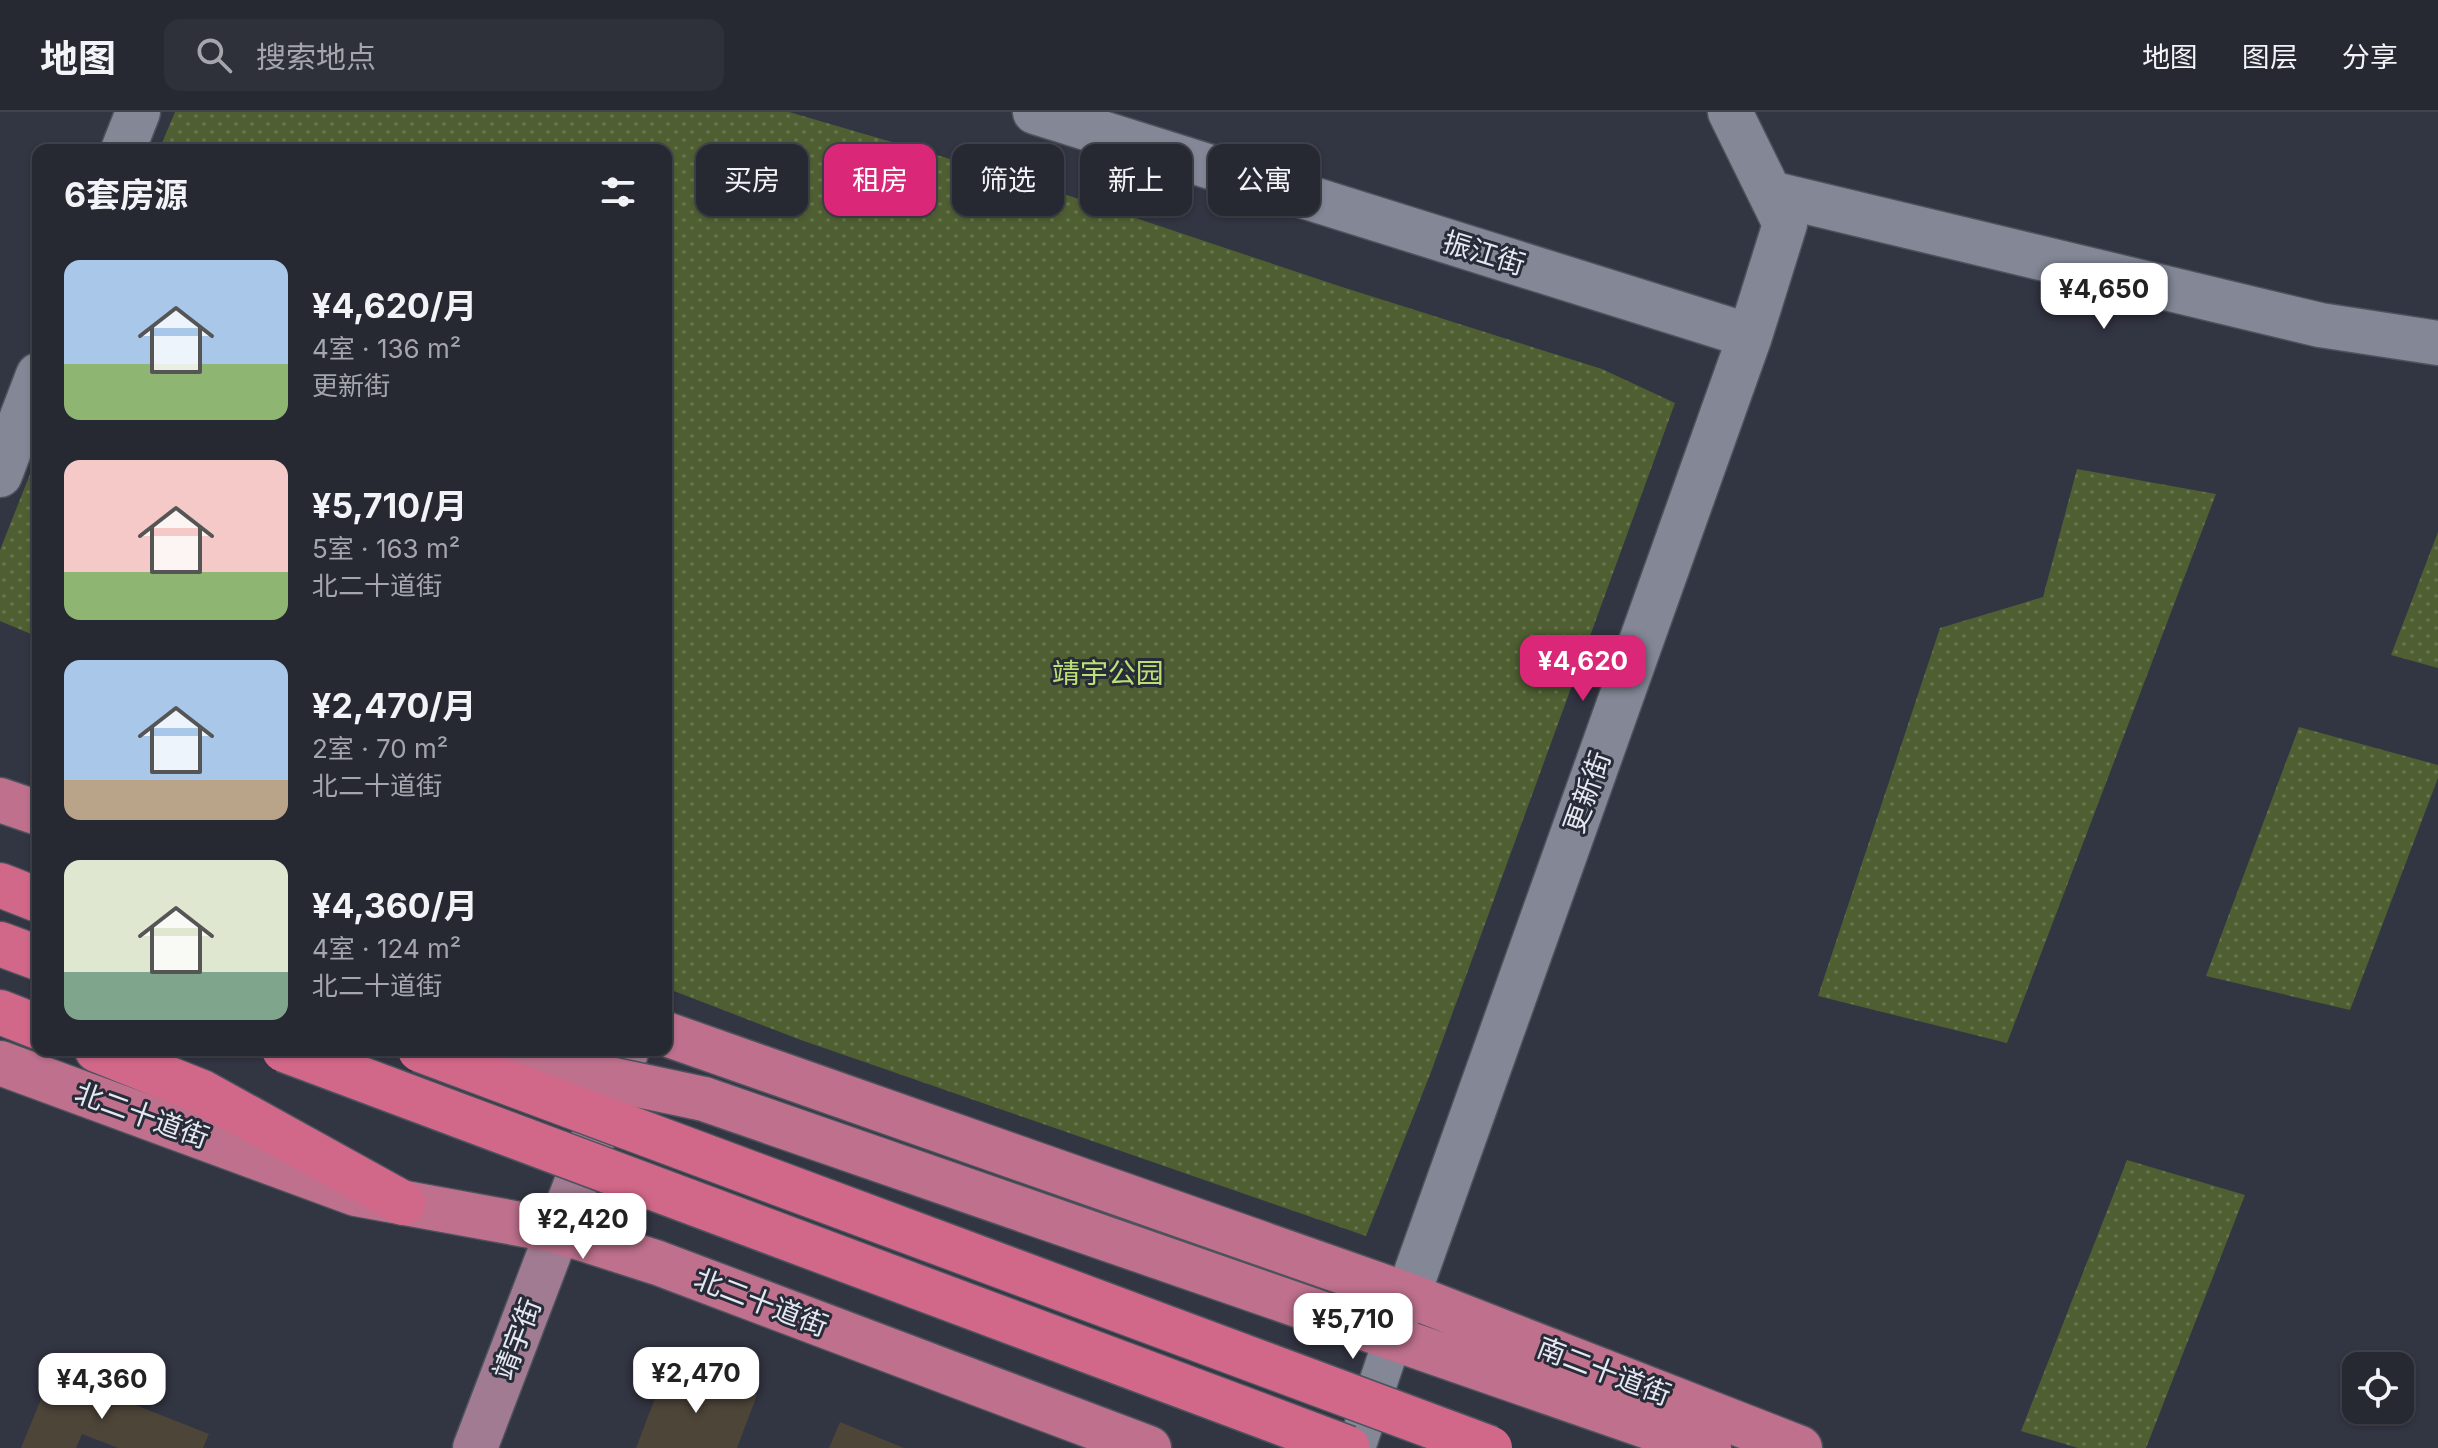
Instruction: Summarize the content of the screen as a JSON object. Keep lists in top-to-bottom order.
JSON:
{
  "streets": {
    "main road": ["北二十道街", "靖宇街", "南二十道街"],
    "street": ["振江街", "更新街"]
  },
  "crossings": [
    ["振江街", "更新街"],
    ["更新街", "南二十道街"],
    ["北二十道街", "靖宇街"]
  ],
  "parks": ["靖宇公园"],
  "page": {
    "header": "地图",
    "search": "搜索地点",
    "nav": ["地图", "图层", "分享"],
    "chip": [
      "买房",
      "租房",
      "筛选",
      "新上",
      "公寓"
    ],
    "heading": "6套房源",
    "list": [
      {
        "name": "¥4,620/月",
        "note": "4室 · 136 m² · 更新街"
      },
      {
        "name": "¥5,710/月",
        "note": "5室 · 163 m² · 北二十道街"
      },
      {
        "name": "¥2,470/月",
        "note": "2室 · 70 m² · 北二十道街"
      },
      {
        "name": "¥4,360/月",
        "note": "4室 · 124 m² · 北二十道街"
      }
    ],
    "price": [
      "¥4,650",
      "¥4,620",
      "¥2,420",
      "¥5,710",
      "¥2,470",
      "¥4,360"
    ]
  }
}
